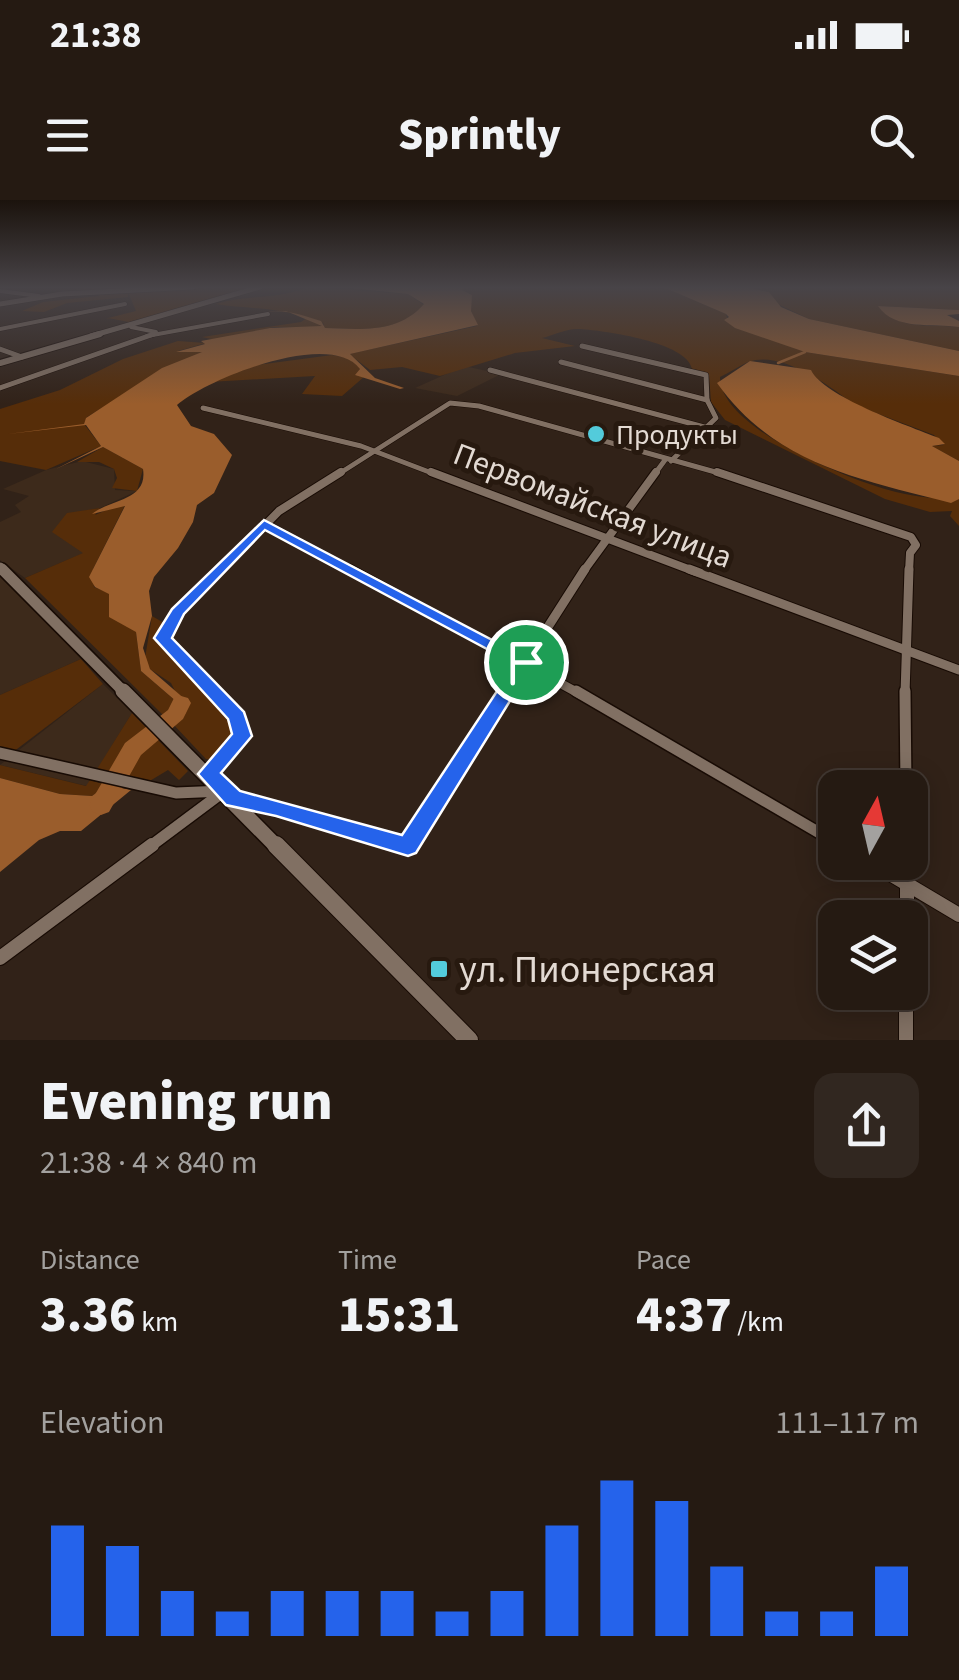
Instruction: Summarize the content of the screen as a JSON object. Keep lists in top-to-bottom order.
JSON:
{
  "streets": {
    "street": ["Первомайская улица"]
  },
  "places": {
    "other": ["Продукты"],
    "transit": ["ул. Пионерская"]
  },
  "north": "top",
  "page": {
    "status": "21:38",
    "header": "Sprintly",
    "heading": ["Evening run", "21:38 · 4 × 840 m"],
    "stats": [
      ["Distance", "3.36 km"],
      ["Time", "15:31"],
      ["Pace", "4:37 /km"]
    ],
    "chart": ["Elevation", "111–117 m"]
  }
}
